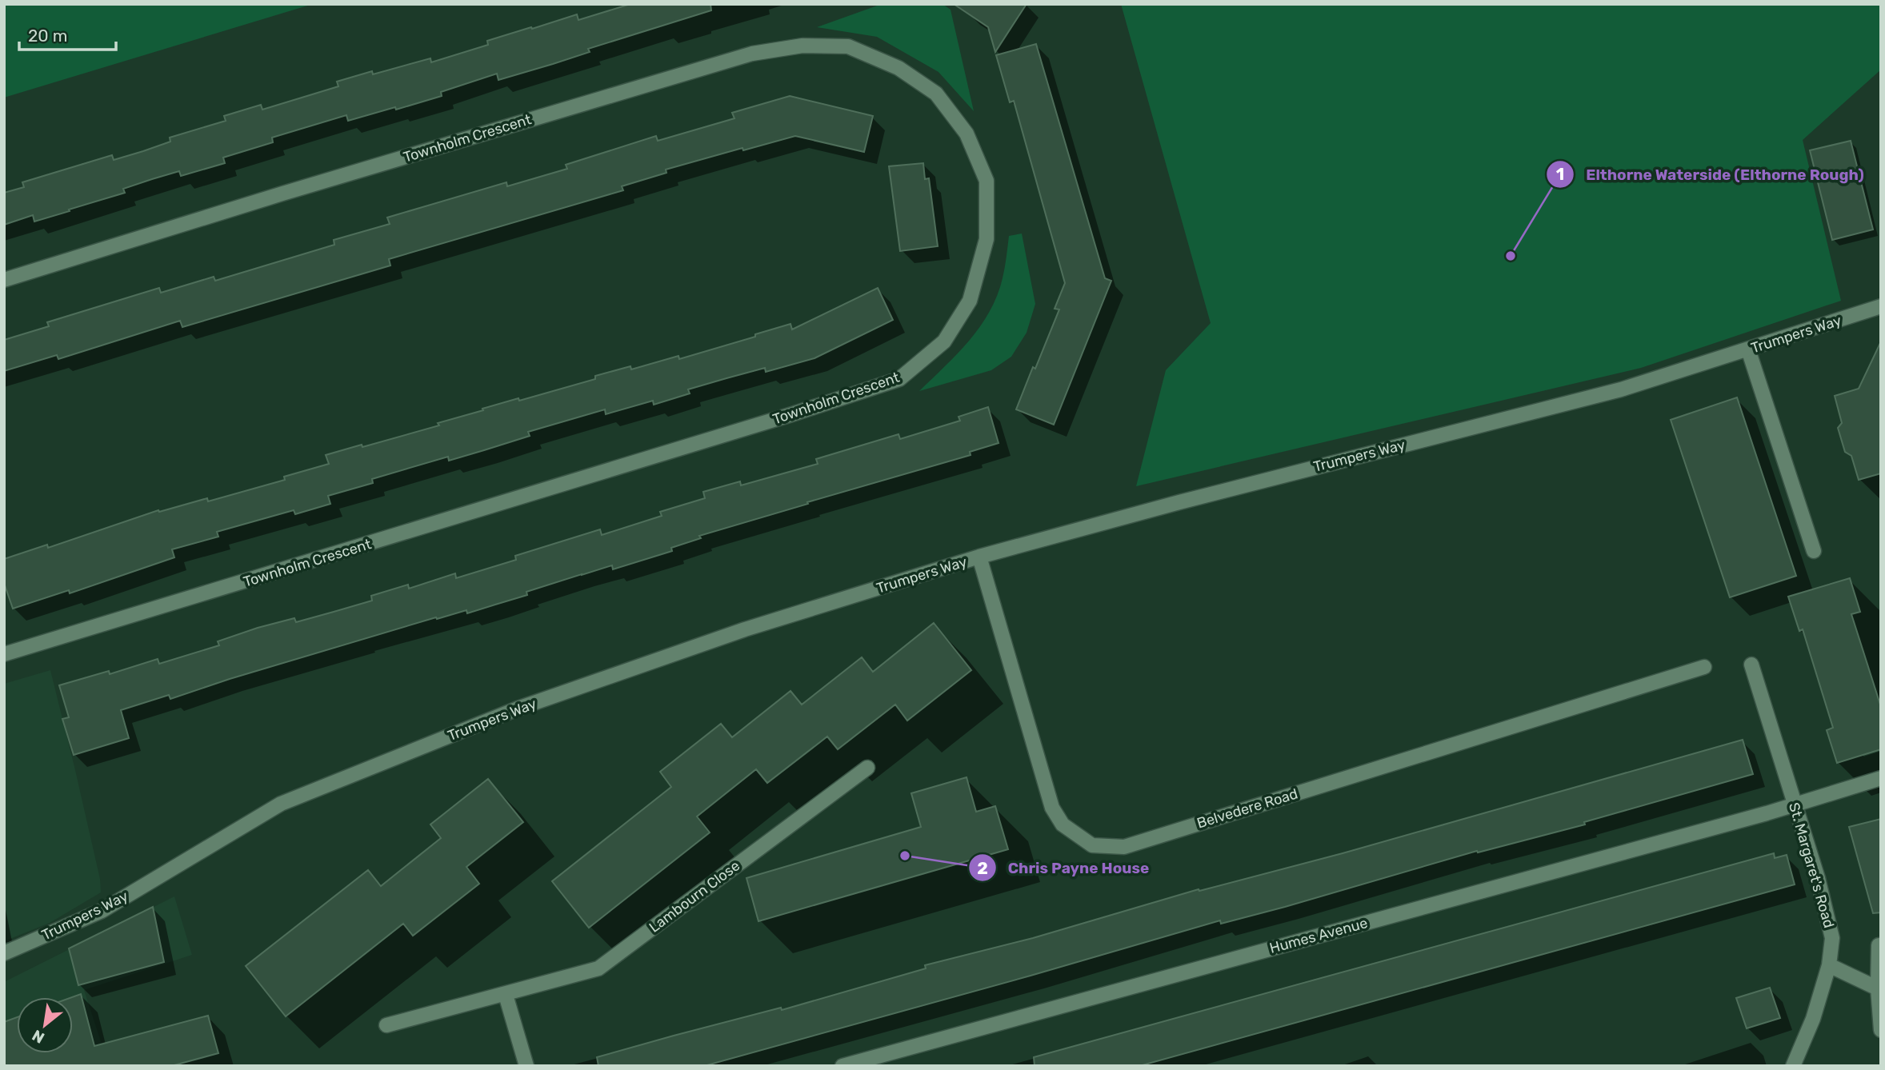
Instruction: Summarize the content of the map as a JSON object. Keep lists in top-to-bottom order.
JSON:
{
  "streets": {
    "street": [
      "Townholm Crescent",
      "Trumpers Way",
      "Belvedere Road",
      "St. Margaret's Road",
      "Lambourn Close",
      "Humes Avenue"
    ]
  },
  "crossings": [
    ["Trumpers Way", "Belvedere Road"],
    ["St. Margaret's Road", "Humes Avenue"]
  ],
  "places": ["Elthorne Waterside (Elthorne Rough)", "Chris Payne House"],
  "scale_bar": "20 m",
  "north": "bottom left"
}
